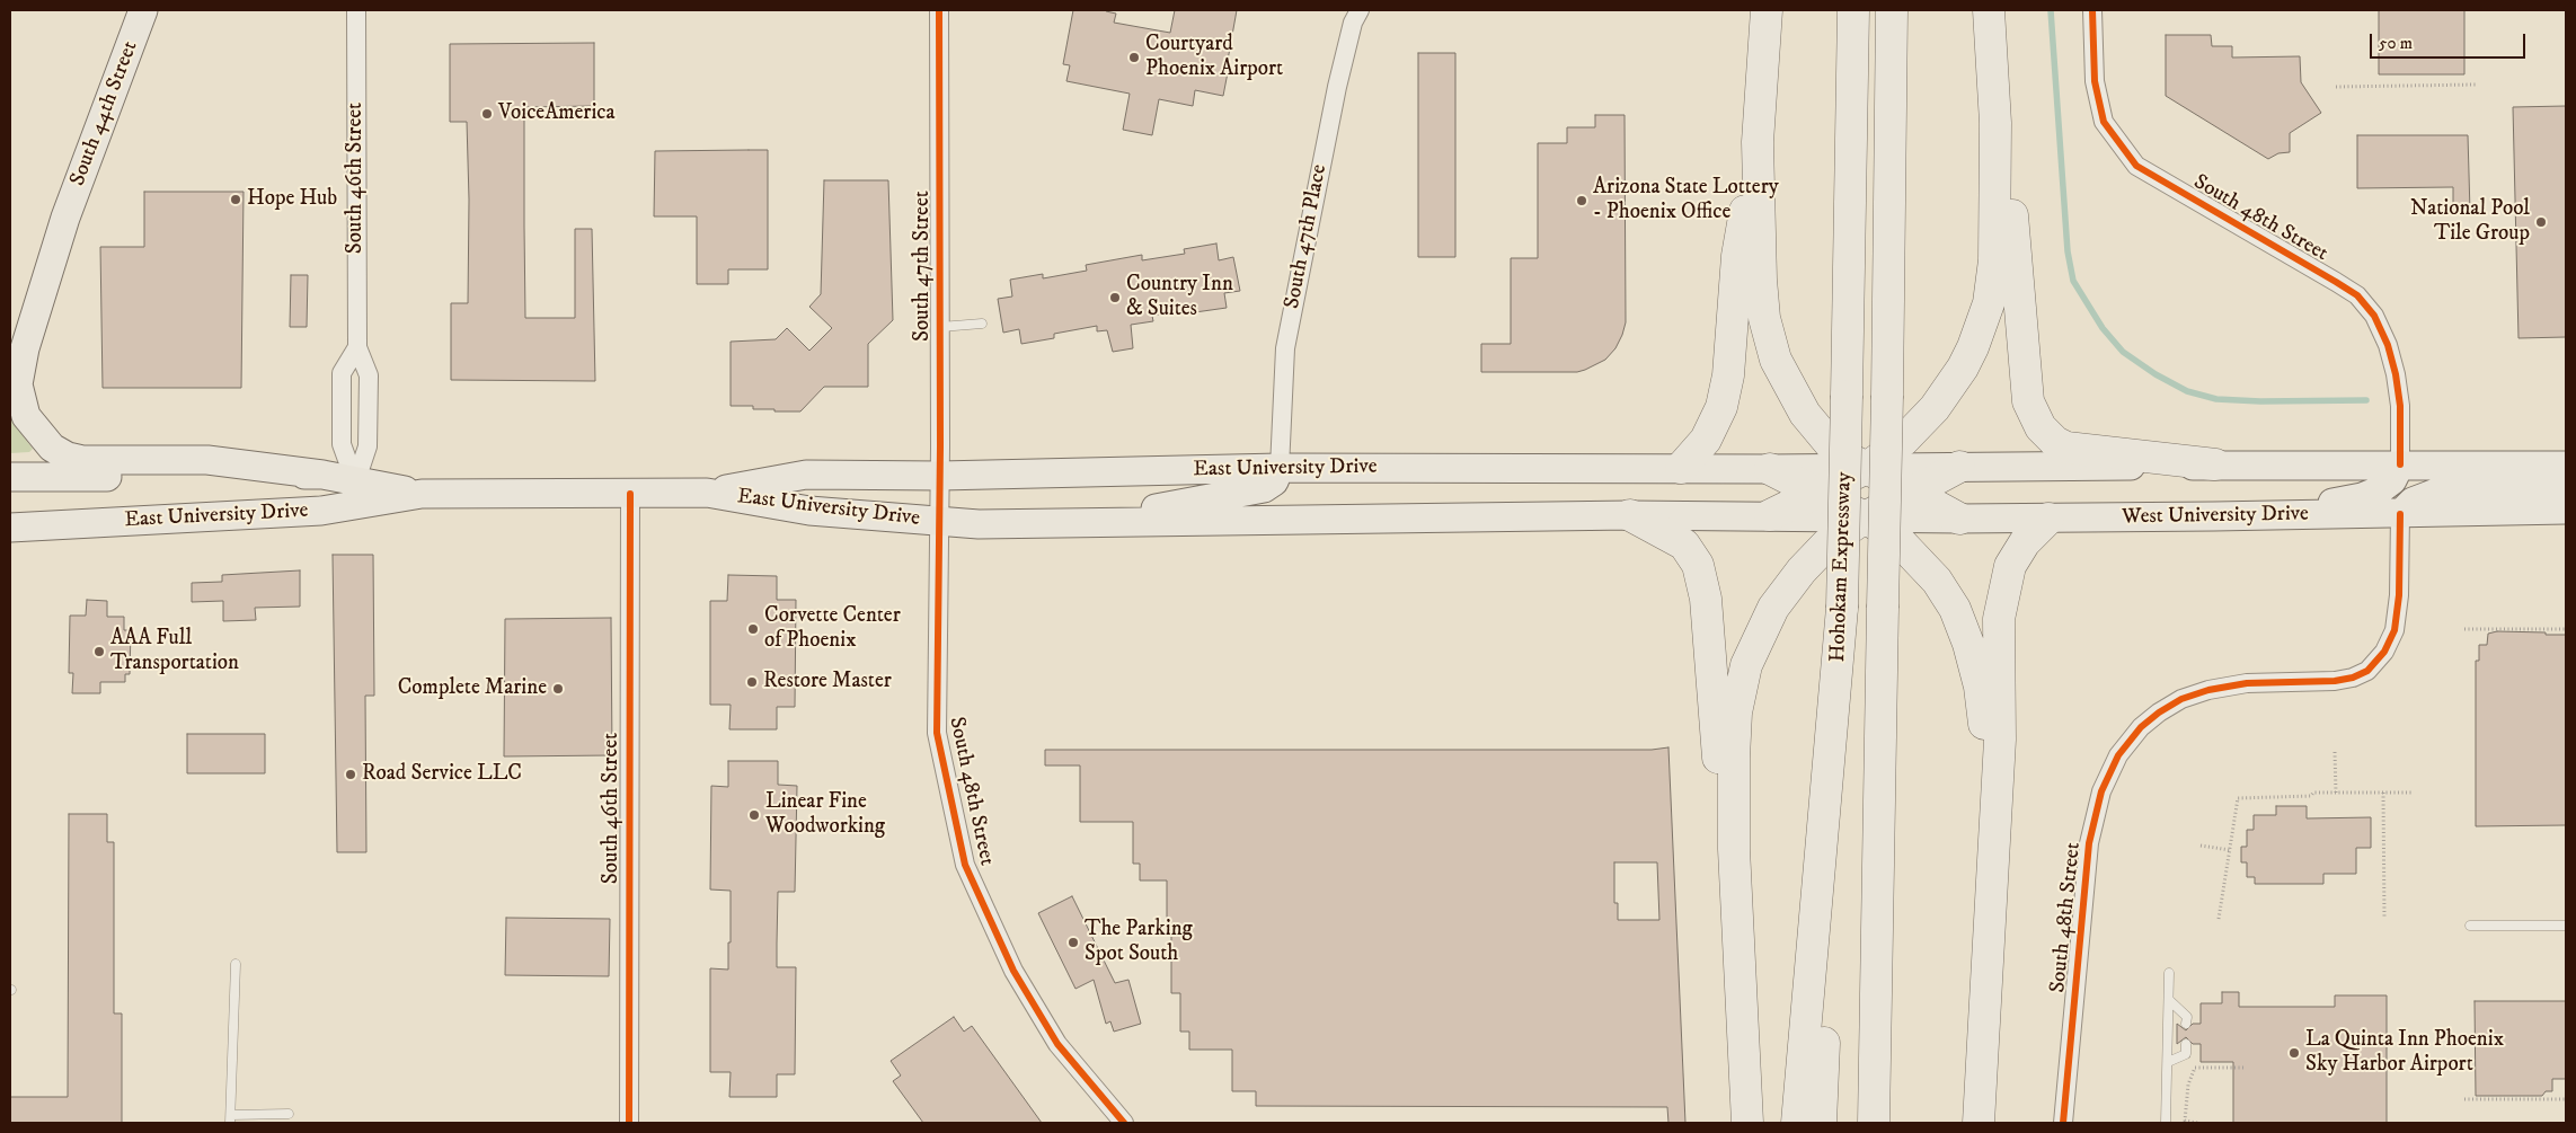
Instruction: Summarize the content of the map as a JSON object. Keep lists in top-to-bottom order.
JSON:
{
  "streets": {
    "highway": ["Hohokam Expressway"],
    "main road": ["South 44th Street", "East University Drive", "West University Drive"],
    "street": [
      "South 46th Street",
      "South 48th Street",
      "South 47th Place",
      "South 47th Street"
    ]
  },
  "crossings": [
    ["South 46th Street", "East University Drive"],
    ["South 48th Street", "South 47th Street"],
    ["South 48th Street", "East University Drive"],
    ["South 48th Street", "West University Drive"],
    ["South 47th Place", "East University Drive"],
    ["South 47th Street", "East University Drive"],
    ["East University Drive", "West University Drive"]
  ],
  "places": [
    "Courtyard Phoenix Airport",
    "VoiceAmerica",
    "Hope Hub",
    "Arizona State Lottery - Phoenix Office",
    "National Pool Tile Group",
    "Country Inn & Suites",
    "Corvette Center of Phoenix",
    "AAA Full Transportation",
    "Restore Master",
    "Complete Marine",
    "Road Service LLC",
    "Linear Fine Woodworking",
    "The Parking Spot South",
    "La Quinta Inn Phoenix Sky Harbor Airport"
  ],
  "scale_bar": "50 m"
}
